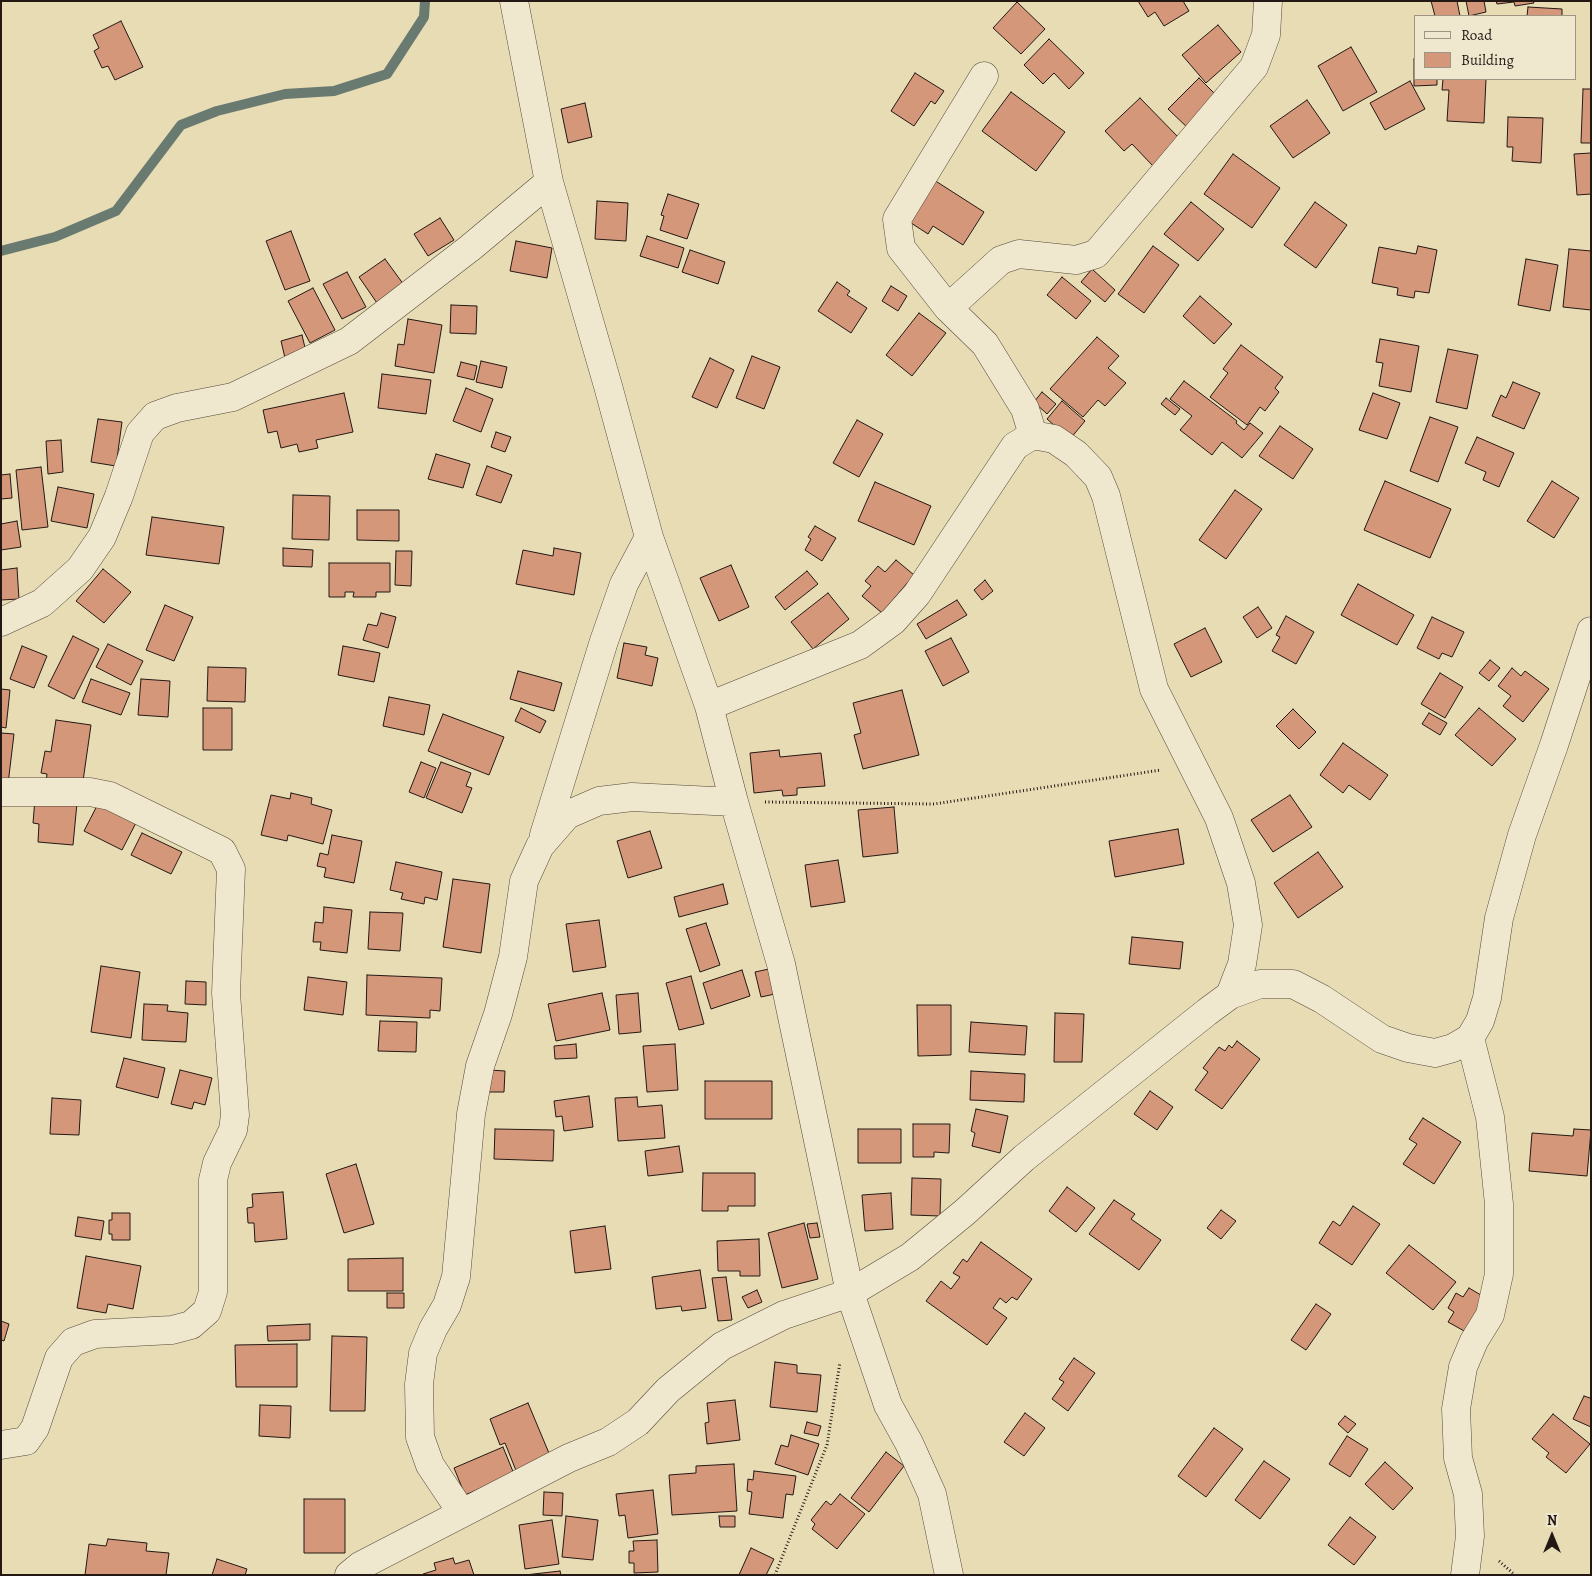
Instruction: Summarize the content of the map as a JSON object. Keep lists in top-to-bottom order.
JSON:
{
  "legend": ["Road", "Building"],
  "north": "top"
}
